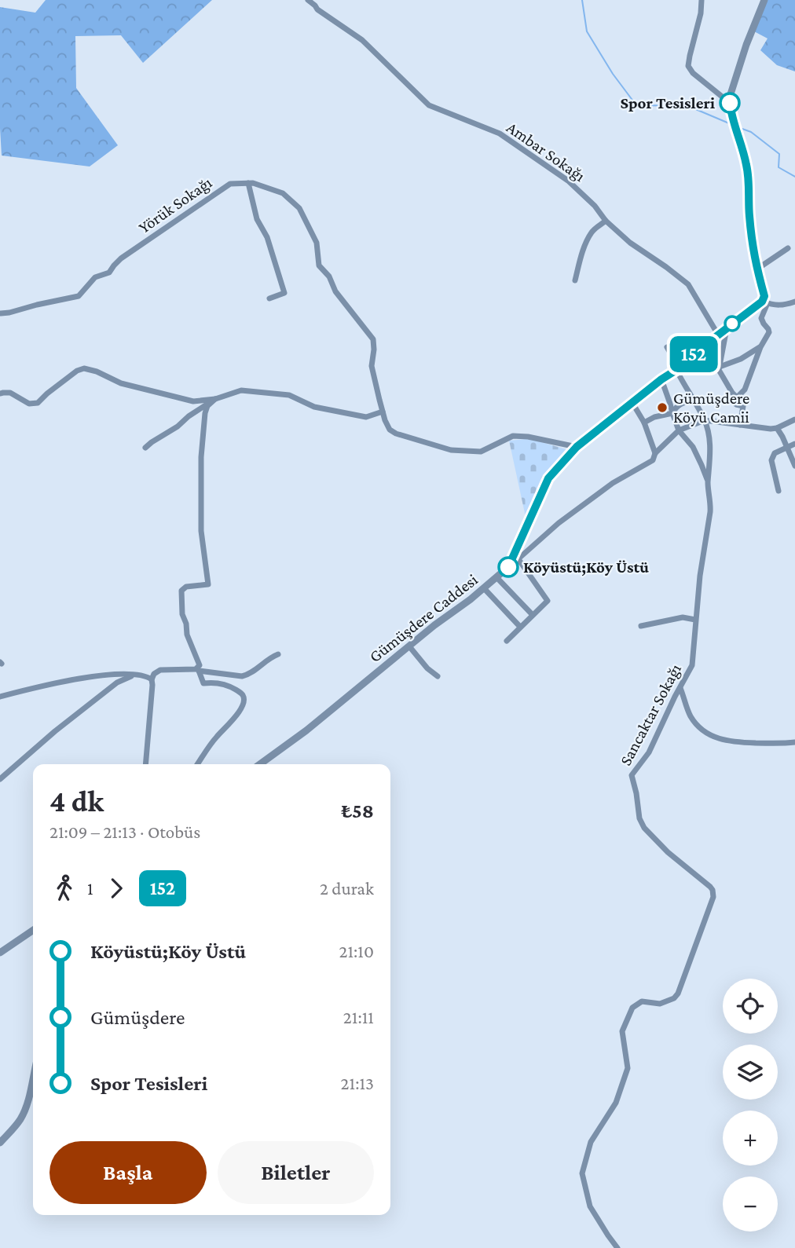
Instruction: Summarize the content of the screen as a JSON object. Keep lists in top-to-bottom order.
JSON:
{
  "streets": {
    "street": [
      "Ambar Sokağı",
      "Yörük Sokağı",
      "Gümüşdere Caddesi",
      "Sancaktar Sokağı"
    ]
  },
  "crossings": [
    ["Ambar Sokağı", "Gümüşdere Caddesi"],
    ["Yörük Sokağı", "Gümüşdere Caddesi"],
    ["Gümüşdere Caddesi", "Sancaktar Sokağı"]
  ],
  "places": ["Spor Tesisleri", "Gümüşdere Köyü Camii", "Köyüstü;Köy Üstü"],
  "lines": ["bus line 152"],
  "page": {
    "on_map": "152",
    "heading": ["4 dk", "21:09 – 21:13 · Otobüs", "₺58"],
    "legs": ["1", "152", "2 durak"],
    "list": [
      {
        "name": "Köyüstü;Köy Üstü",
        "value": "21:10"
      },
      {
        "name": "Gümüşdere",
        "value": "21:11"
      },
      {
        "name": "Spor Tesisleri",
        "value": "21:13"
      }
    ],
    "map_buttons": ["+", "−"],
    "buttons": ["Başla", "Biletler"]
  }
}
